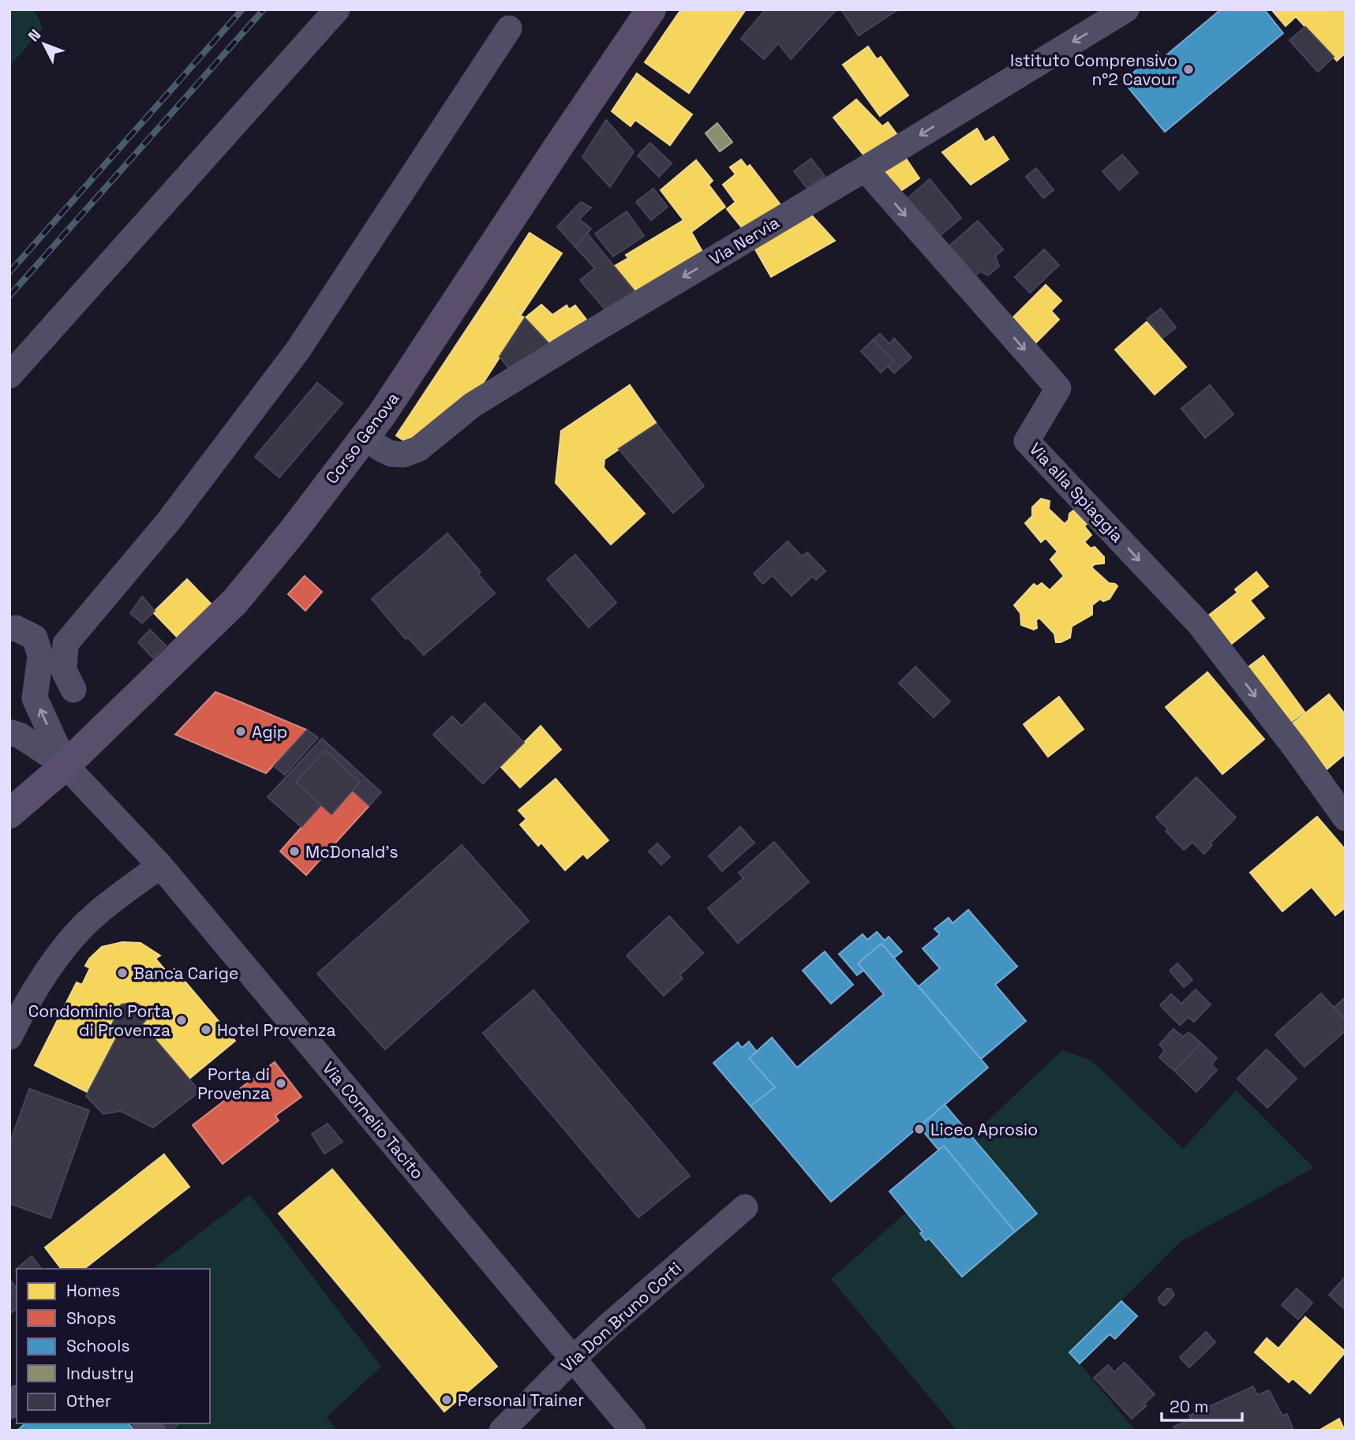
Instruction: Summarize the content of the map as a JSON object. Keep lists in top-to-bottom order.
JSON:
{
  "streets": {
    "main road": ["Corso Genova"],
    "street": [
      "Via Nervia",
      "Via alla Spiaggia",
      "Via Cornelio Tacito",
      "Via Don Bruno Corti"
    ]
  },
  "crossings": [
    ["Via Nervia", "Corso Genova"],
    ["Via Nervia", "Via alla Spiaggia"],
    ["Corso Genova", "Via Cornelio Tacito"],
    ["Via Cornelio Tacito", "Via Don Bruno Corti"]
  ],
  "one_way": ["Via Nervia", "Via alla Spiaggia"],
  "places": [
    "Istituto Comprensivo n°2 Cavour",
    "Agip",
    "McDonald's",
    "Banca Carige",
    "Condominio Porta di Provenza",
    "Hotel Provenza",
    "Porta di Provenza",
    "Liceo Aprosio",
    "Personal Trainer"
  ],
  "legend": [
    "Homes",
    "Shops",
    "Schools",
    "Industry",
    "Other"
  ],
  "scale_bar": "20 m",
  "north": "top left"
}
